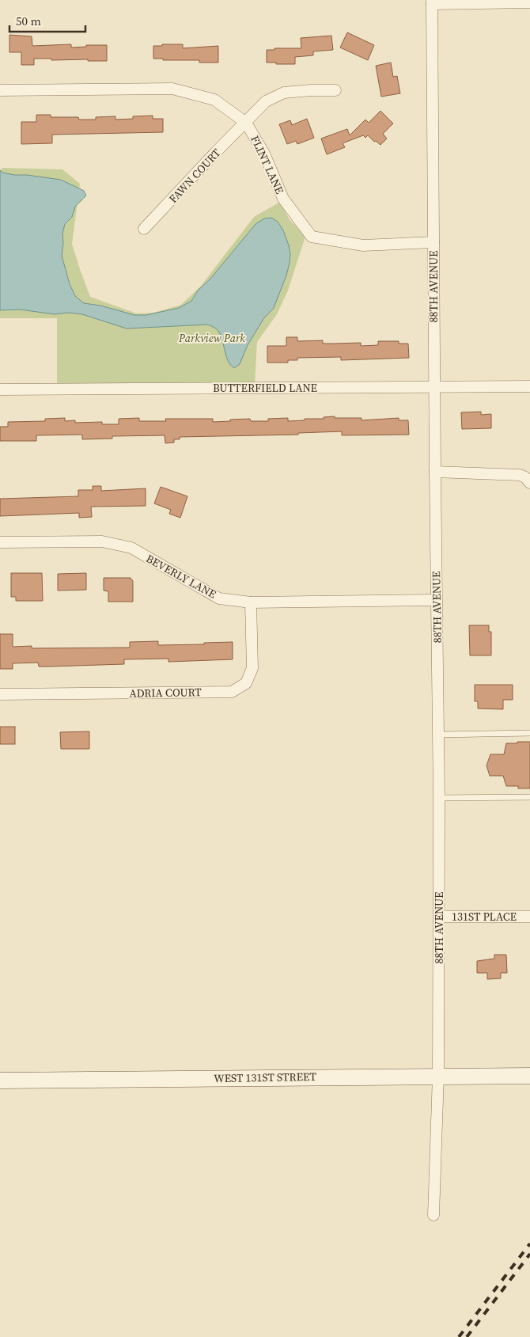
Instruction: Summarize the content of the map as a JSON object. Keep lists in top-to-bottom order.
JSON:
{
  "streets": {
    "street": [
      "FLINT LANE",
      "FAWN COURT",
      "88TH AVENUE",
      "BUTTERFIELD LANE",
      "BEVERLY LANE",
      "ADRIA COURT",
      "131ST PLACE",
      "WEST 131ST STREET"
    ]
  },
  "crossings": [
    ["FLINT LANE", "FAWN COURT"],
    ["FLINT LANE", "88TH AVENUE"],
    ["88TH AVENUE", "BUTTERFIELD LANE"],
    ["88TH AVENUE", "BEVERLY LANE"],
    ["88TH AVENUE", "131ST PLACE"],
    ["88TH AVENUE", "WEST 131ST STREET"],
    ["BEVERLY LANE", "ADRIA COURT"]
  ],
  "parks": ["Parkview Park"],
  "scale_bar": "50 m"
}
